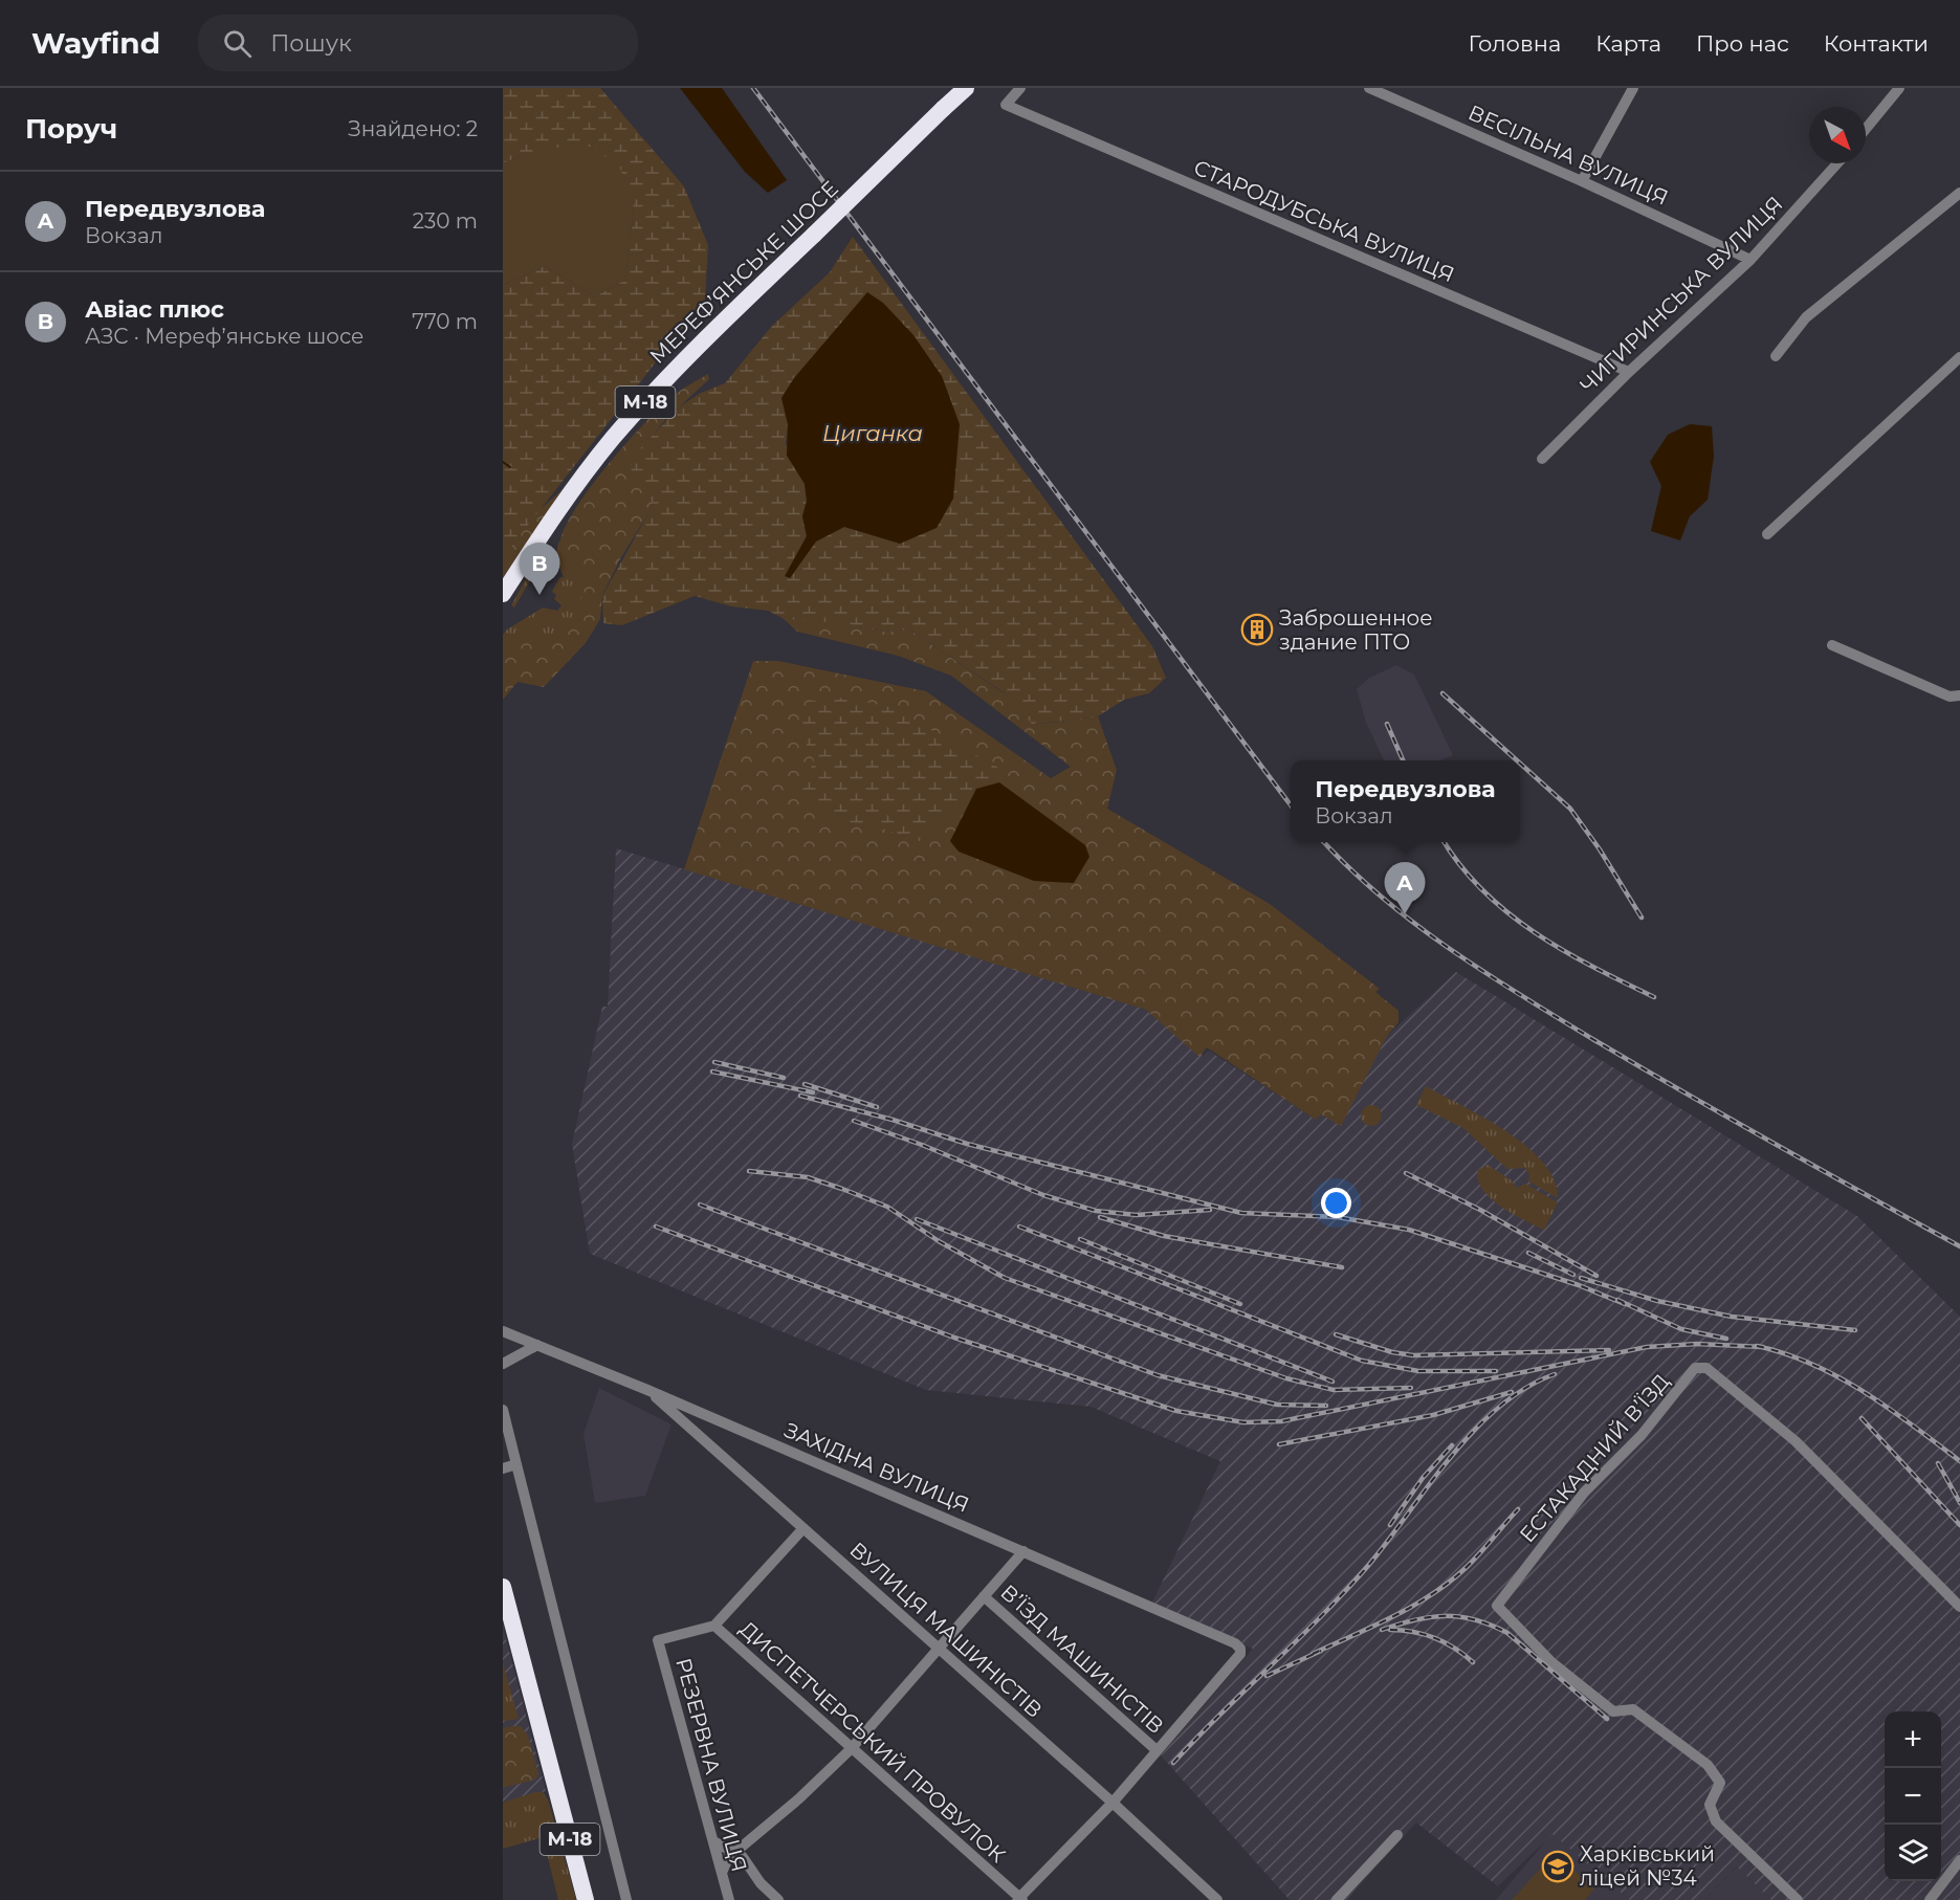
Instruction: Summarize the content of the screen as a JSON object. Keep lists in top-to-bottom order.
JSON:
{
  "streets": {
    "highway": ["МЕРЕФ’ЯНСЬКЕ ШОСЕ", "М-18"],
    "street": [
      "ВЕСІЛЬНА ВУЛИЦЯ",
      "СТАРОДУБСЬКА ВУЛИЦЯ",
      "ЧИГИРИНСЬКА ВУЛИЦЯ",
      "ЕСТАКАДНИЙ В’ЇЗД",
      "ЗАХІДНА ВУЛИЦЯ",
      "ВУЛИЦЯ МАШИНІСТІВ",
      "В’ЇЗД МАШИНІСТІВ",
      "ДИСПЕТЧЕРСЬКИЙ ПРОВУЛОК",
      "РЕЗЕРВНА ВУЛИЦЯ"
    ]
  },
  "crossings": [
    ["ВЕСІЛЬНА ВУЛИЦЯ", "ЧИГИРИНСЬКА ВУЛИЦЯ"],
    ["СТАРОДУБСЬКА ВУЛИЦЯ", "ЧИГИРИНСЬКА ВУЛИЦЯ"],
    ["ЗАХІДНА ВУЛИЦЯ", "ВУЛИЦЯ МАШИНІСТІВ"],
    ["ЗАХІДНА ВУЛИЦЯ", "В’ЇЗД МАШИНІСТІВ"],
    ["ДИСПЕТЧЕРСЬКИЙ ПРОВУЛОК", "РЕЗЕРВНА ВУЛИЦЯ"]
  ],
  "water": ["Циганка"],
  "places": {
    "building": ["Заброшенное здание ПТО"],
    "school or university": ["Харківський ліцей №34"]
  },
  "north": "bottom right",
  "page": {
    "header": "Wayfind",
    "search": "Пошук",
    "nav": [
      "Головна",
      "Карта",
      "Про нас",
      "Контакти"
    ],
    "heading": ["Поруч", "Знайдено: 2"],
    "list": [
      {
        "mark": "A",
        "name": "Передвузлова",
        "note": "Вокзал",
        "value": "230 m"
      },
      {
        "mark": "B",
        "name": "Авіас плюс",
        "note": "АЗС · Мереф’янське шосе",
        "value": "770 m"
      }
    ],
    "pins": ["B", "A"],
    "popup": ["Передвузлова", "Вокзал"],
    "map_buttons": ["+", "−"]
  }
}
